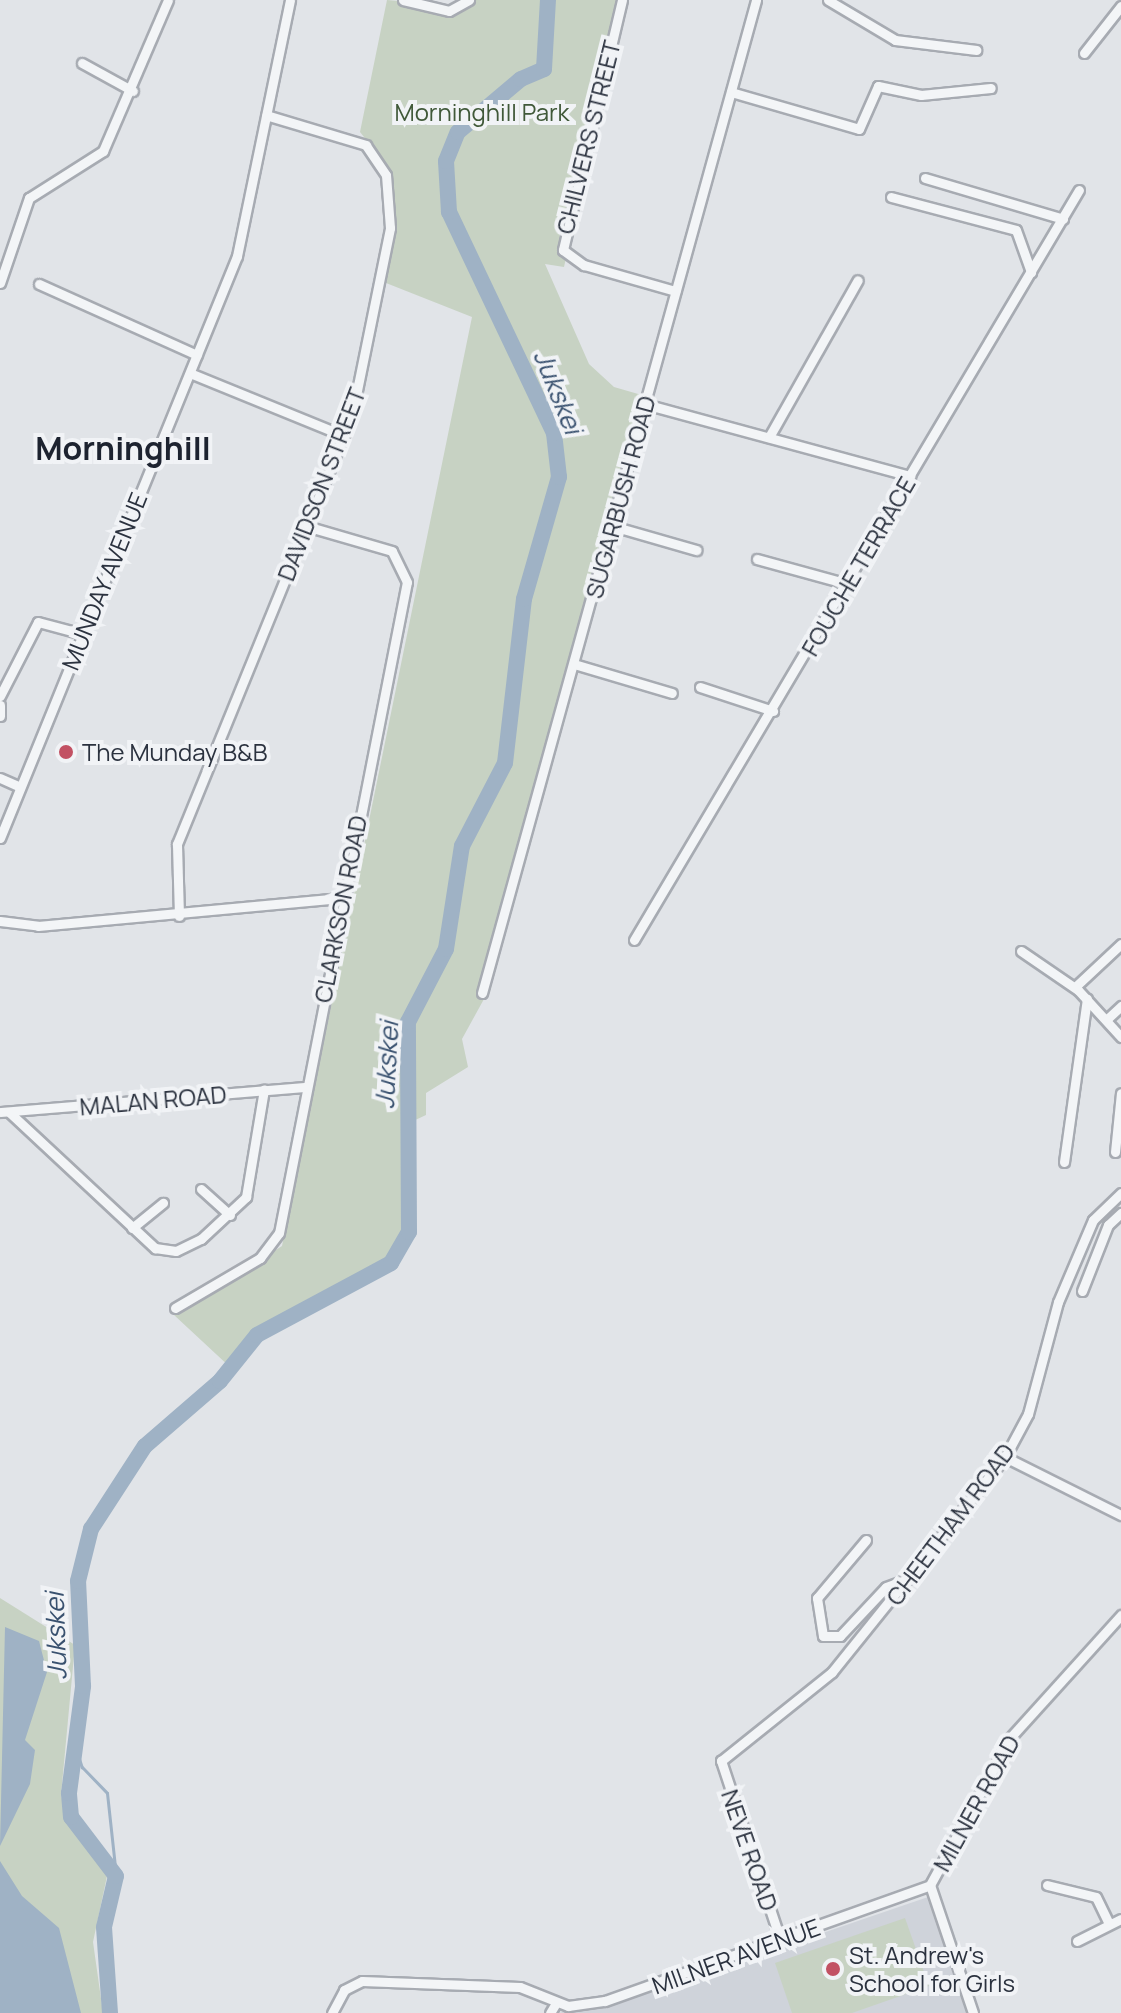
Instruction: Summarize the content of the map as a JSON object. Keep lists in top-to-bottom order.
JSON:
{
  "streets": {
    "street": [
      "CHILVERS STREET",
      "DAVIDSON STREET",
      "SUGARBUSH ROAD",
      "FOUCHE TERRACE",
      "MUNDAY AVENUE",
      "CLARKSON ROAD",
      "MALAN ROAD",
      "CHEETHAM ROAD",
      "MILNER ROAD",
      "NEVE ROAD",
      "MILNER AVENUE"
    ]
  },
  "crossings": [
    ["CHILVERS STREET", "SUGARBUSH ROAD"],
    ["DAVIDSON STREET", "MUNDAY AVENUE"],
    ["DAVIDSON STREET", "CLARKSON ROAD"],
    ["CLARKSON ROAD", "MALAN ROAD"],
    ["CHEETHAM ROAD", "NEVE ROAD"],
    ["MILNER ROAD", "MILNER AVENUE"],
    ["NEVE ROAD", "MILNER AVENUE"]
  ],
  "districts": ["Morninghill"],
  "water": ["Jukskei"],
  "parks": ["Morninghill Park"],
  "places": ["The Munday B&B", "St. Andrew's School for Girls"]
}
